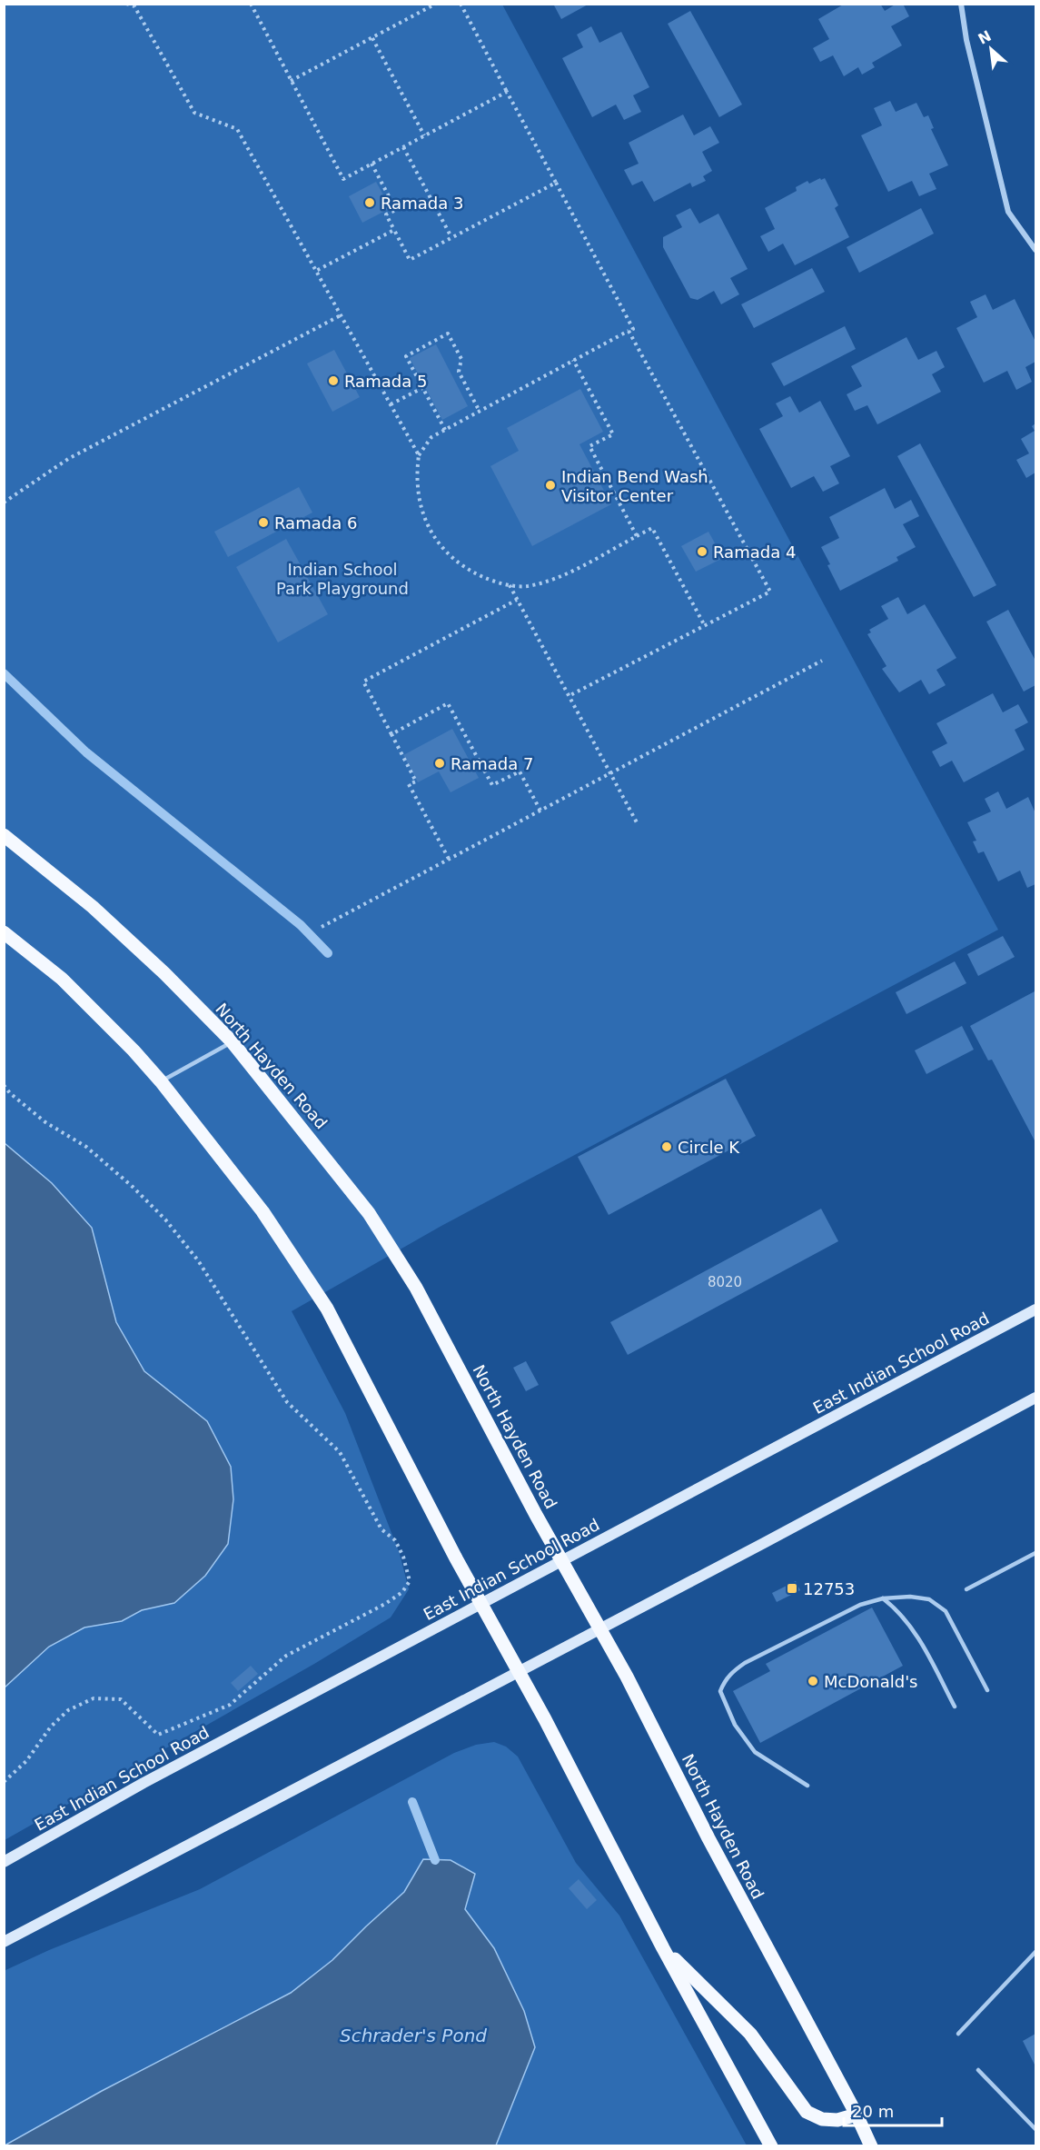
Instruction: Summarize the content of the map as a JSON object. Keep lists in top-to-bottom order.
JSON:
{
  "streets": {
    "main road": ["North Hayden Road", "East Indian School Road"]
  },
  "crossings": [
    ["North Hayden Road", "East Indian School Road"]
  ],
  "water": ["Schrader's Pond"],
  "parks": ["Indian School Park Playground"],
  "places": {
    "other": [
      "Ramada 3",
      "Ramada 5",
      "Indian Bend Wash Visitor Center",
      "Ramada 6",
      "Ramada 4",
      "Ramada 7",
      "Circle K",
      "McDonald's"
    ],
    "transit": ["12753"]
  },
  "house_numbers": ["8020"],
  "scale_bar": "20 m",
  "north": "top left"
}
